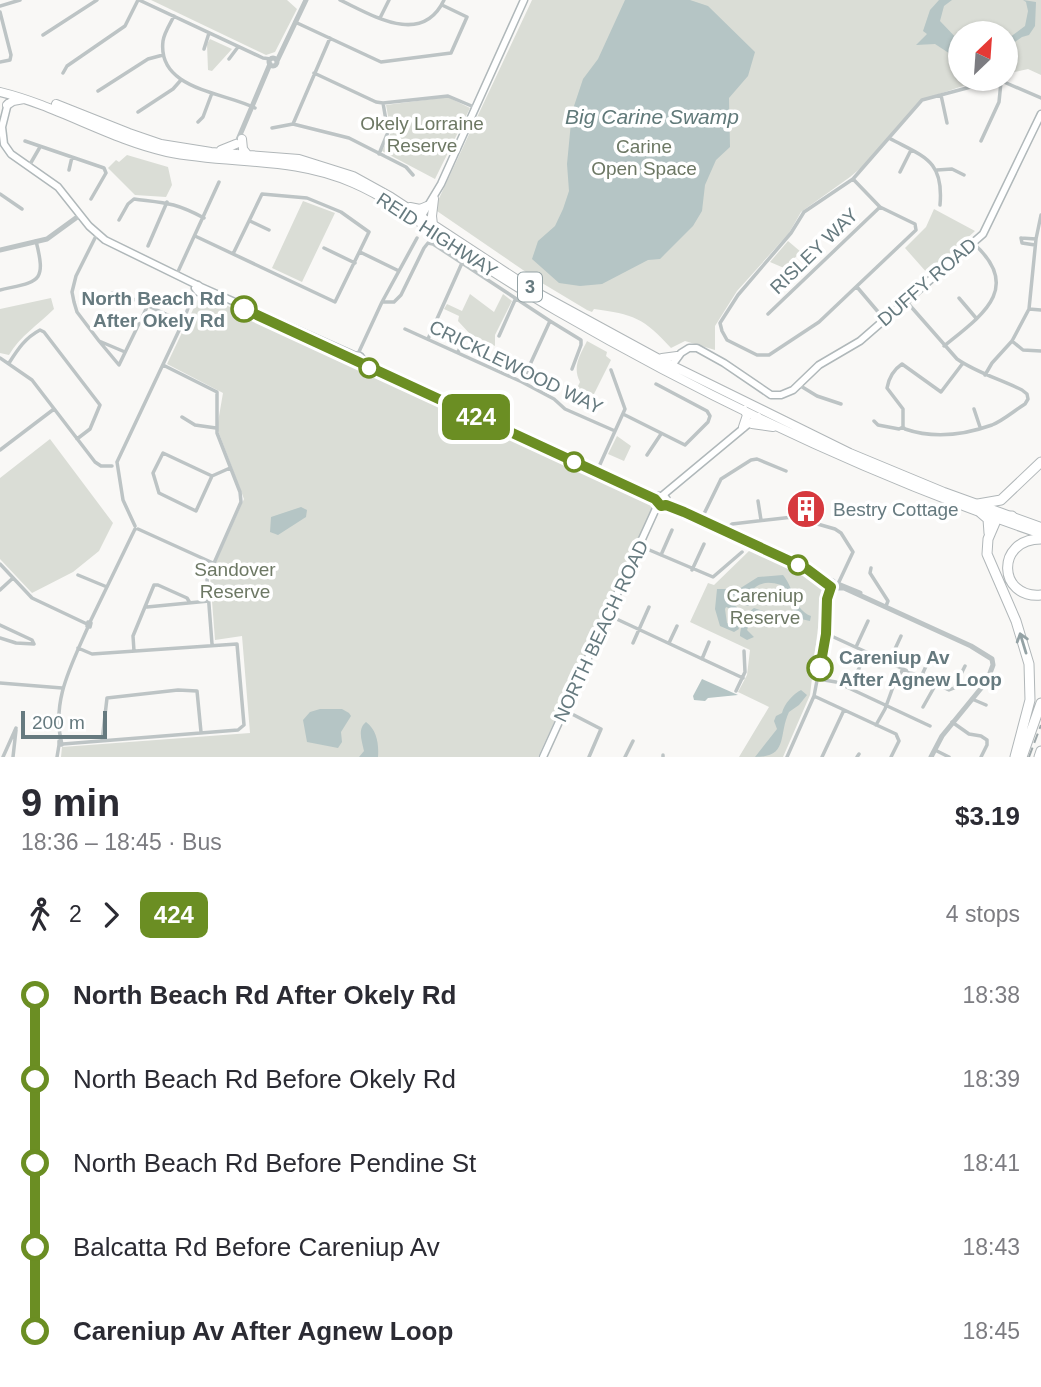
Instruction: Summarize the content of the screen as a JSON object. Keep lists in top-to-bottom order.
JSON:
{
  "streets": {
    "highway": ["REID HIGHWAY", "3"],
    "main road": ["DUFFY ROAD", "NORTH BEACH ROAD"],
    "street": ["RISLEY WAY", "CRICKLEWOOD WAY"]
  },
  "water": ["Big Carine Swamp"],
  "parks": [
    "Okely Lorraine Reserve",
    "Carine Open Space",
    "Sandover Reserve",
    "Careniup Reserve"
  ],
  "places": {
    "other": ["North Beach Rd After Okely Rd", "Careniup Av After Agnew Loop"],
    "building": ["Bestry Cottage"]
  },
  "lines": ["bus line 424"],
  "scale_bar": "200 m",
  "north": "top right",
  "page": {
    "on_map": "424",
    "scale": "200 m",
    "heading": ["9 min", "18:36 – 18:45 · Bus", "$3.19"],
    "legs": ["2", "424", "4 stops"],
    "list": [
      {
        "name": "North Beach Rd After Okely Rd",
        "value": "18:38"
      },
      {
        "name": "North Beach Rd Before Okely Rd",
        "value": "18:39"
      },
      {
        "name": "North Beach Rd Before Pendine St",
        "value": "18:41"
      },
      {
        "name": "Balcatta Rd Before Careniup Av",
        "value": "18:43"
      },
      {
        "name": "Careniup Av After Agnew Loop",
        "value": "18:45"
      }
    ]
  }
}
